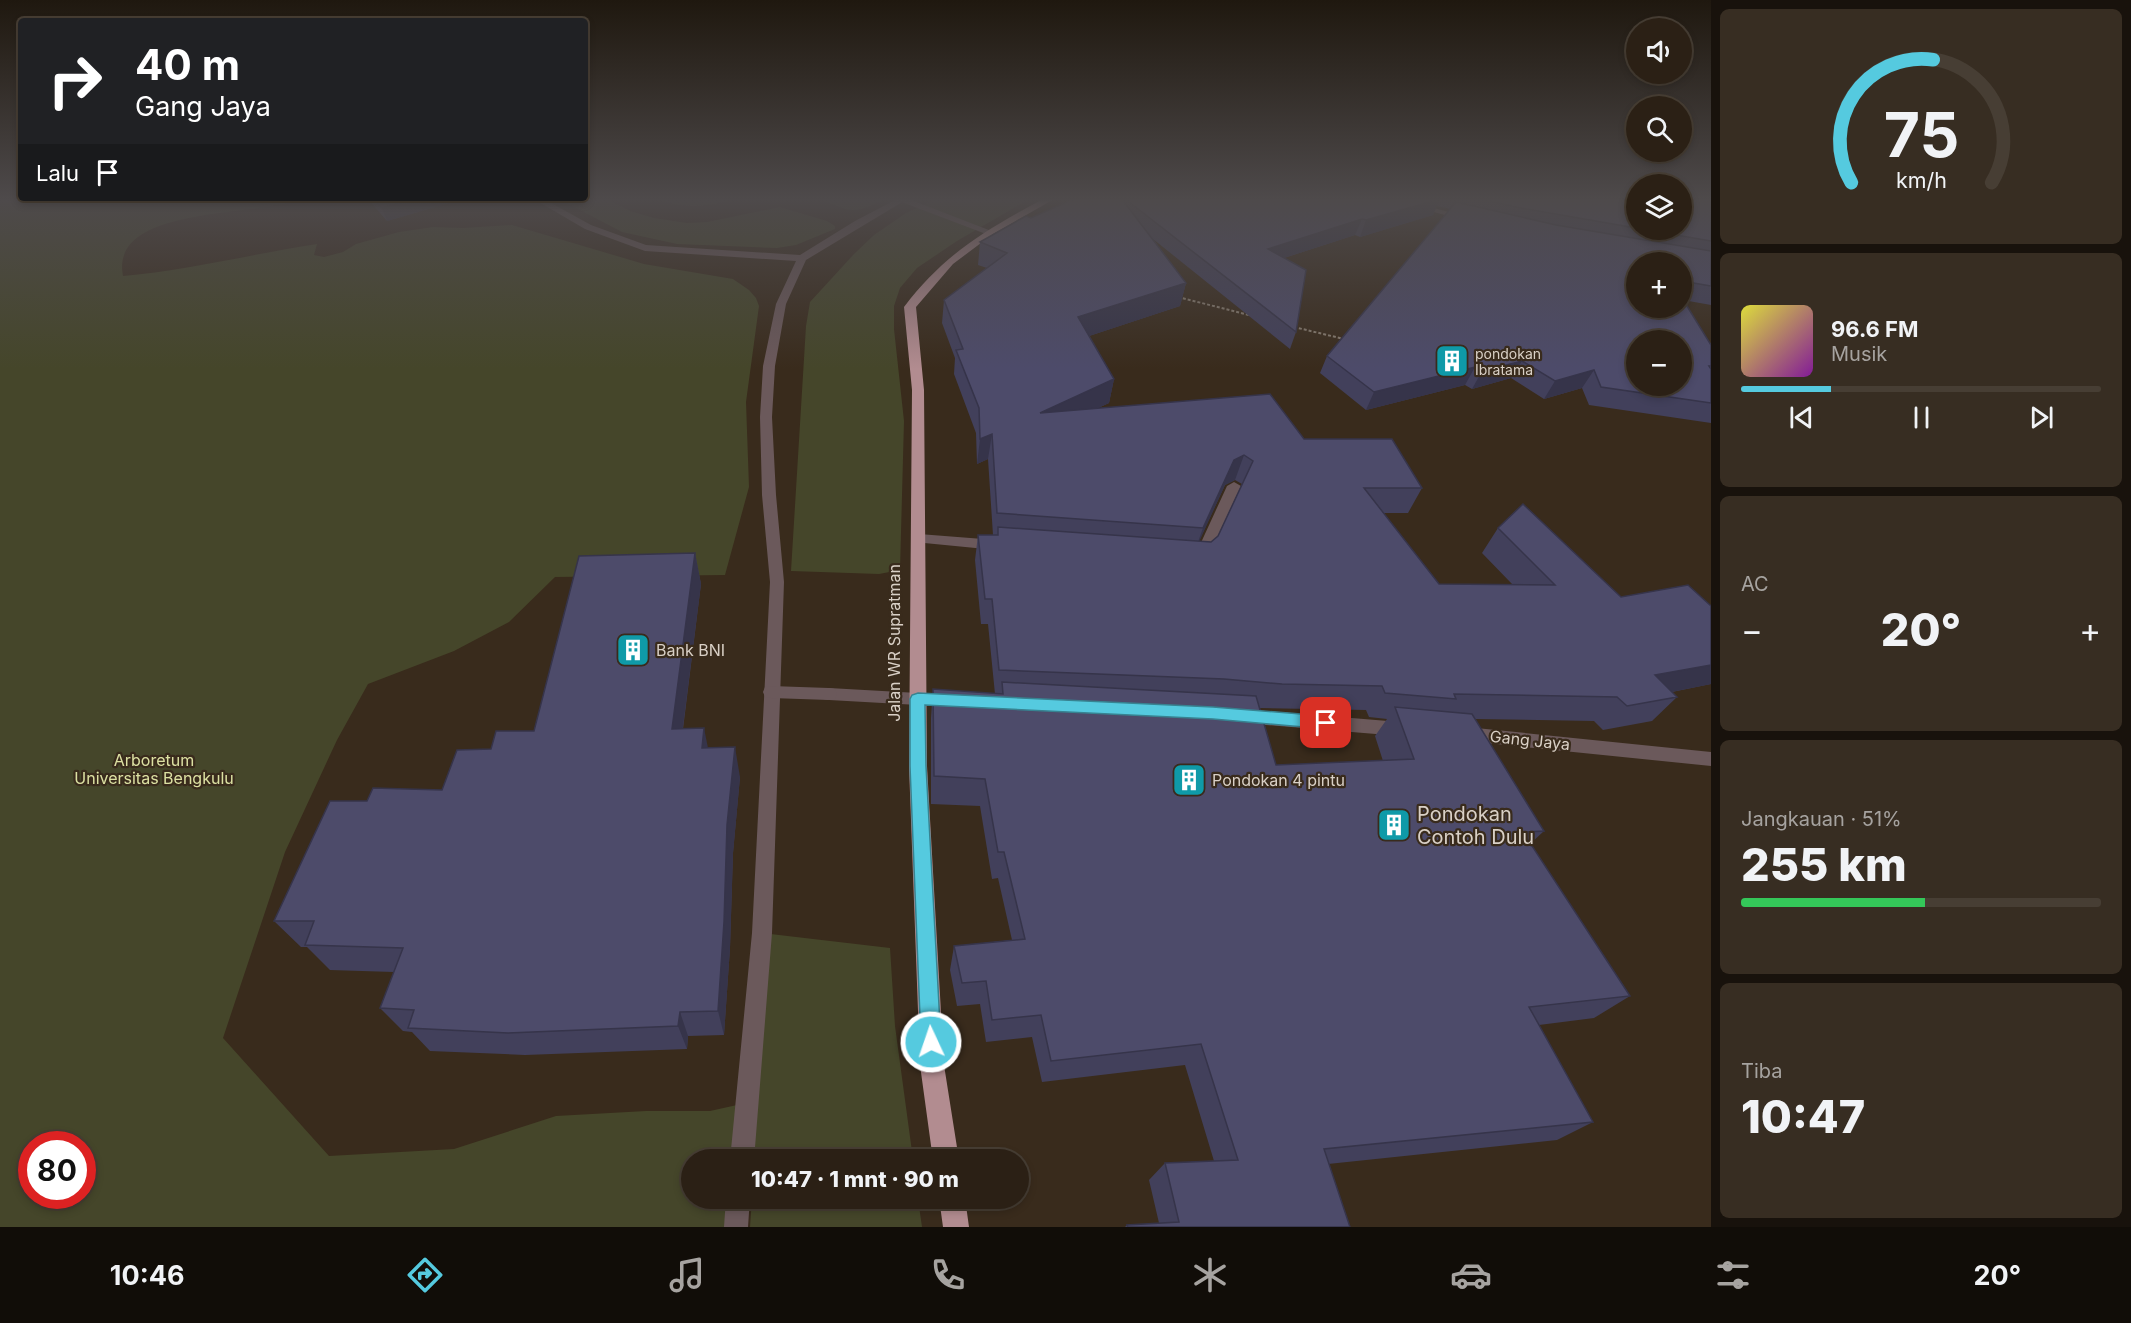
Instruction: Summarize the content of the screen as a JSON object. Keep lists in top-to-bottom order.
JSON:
{
  "streets": {
    "highway": ["Jalan WR Supratman"],
    "street": ["Gang Jaya"]
  },
  "parks": ["Arboretum Universitas Bengkulu"],
  "places": {
    "building": [
      "pondokan Ibratama",
      "Bank BNI",
      "Pondokan 4 pintu",
      "Pondokan Contoh Dulu"
    ]
  },
  "page": {
    "map_buttons": ["+", "−"],
    "turn": ["40 m", "Gang Jaya"],
    "then": "Lalu",
    "song": ["96.6 FM", "Musik"],
    "tile": [
      "AC",
      ["Jangkauan · 51%", "255 km"],
      ["Tiba", "10:47"]
    ],
    "heat": ["−", "20°", "+"],
    "limit": "80",
    "trip": "10:47 · 1 mnt · 90 m",
    "tabs": ["10:46", "20°"],
    "gauge": ["75", "km/h"]
  }
}
